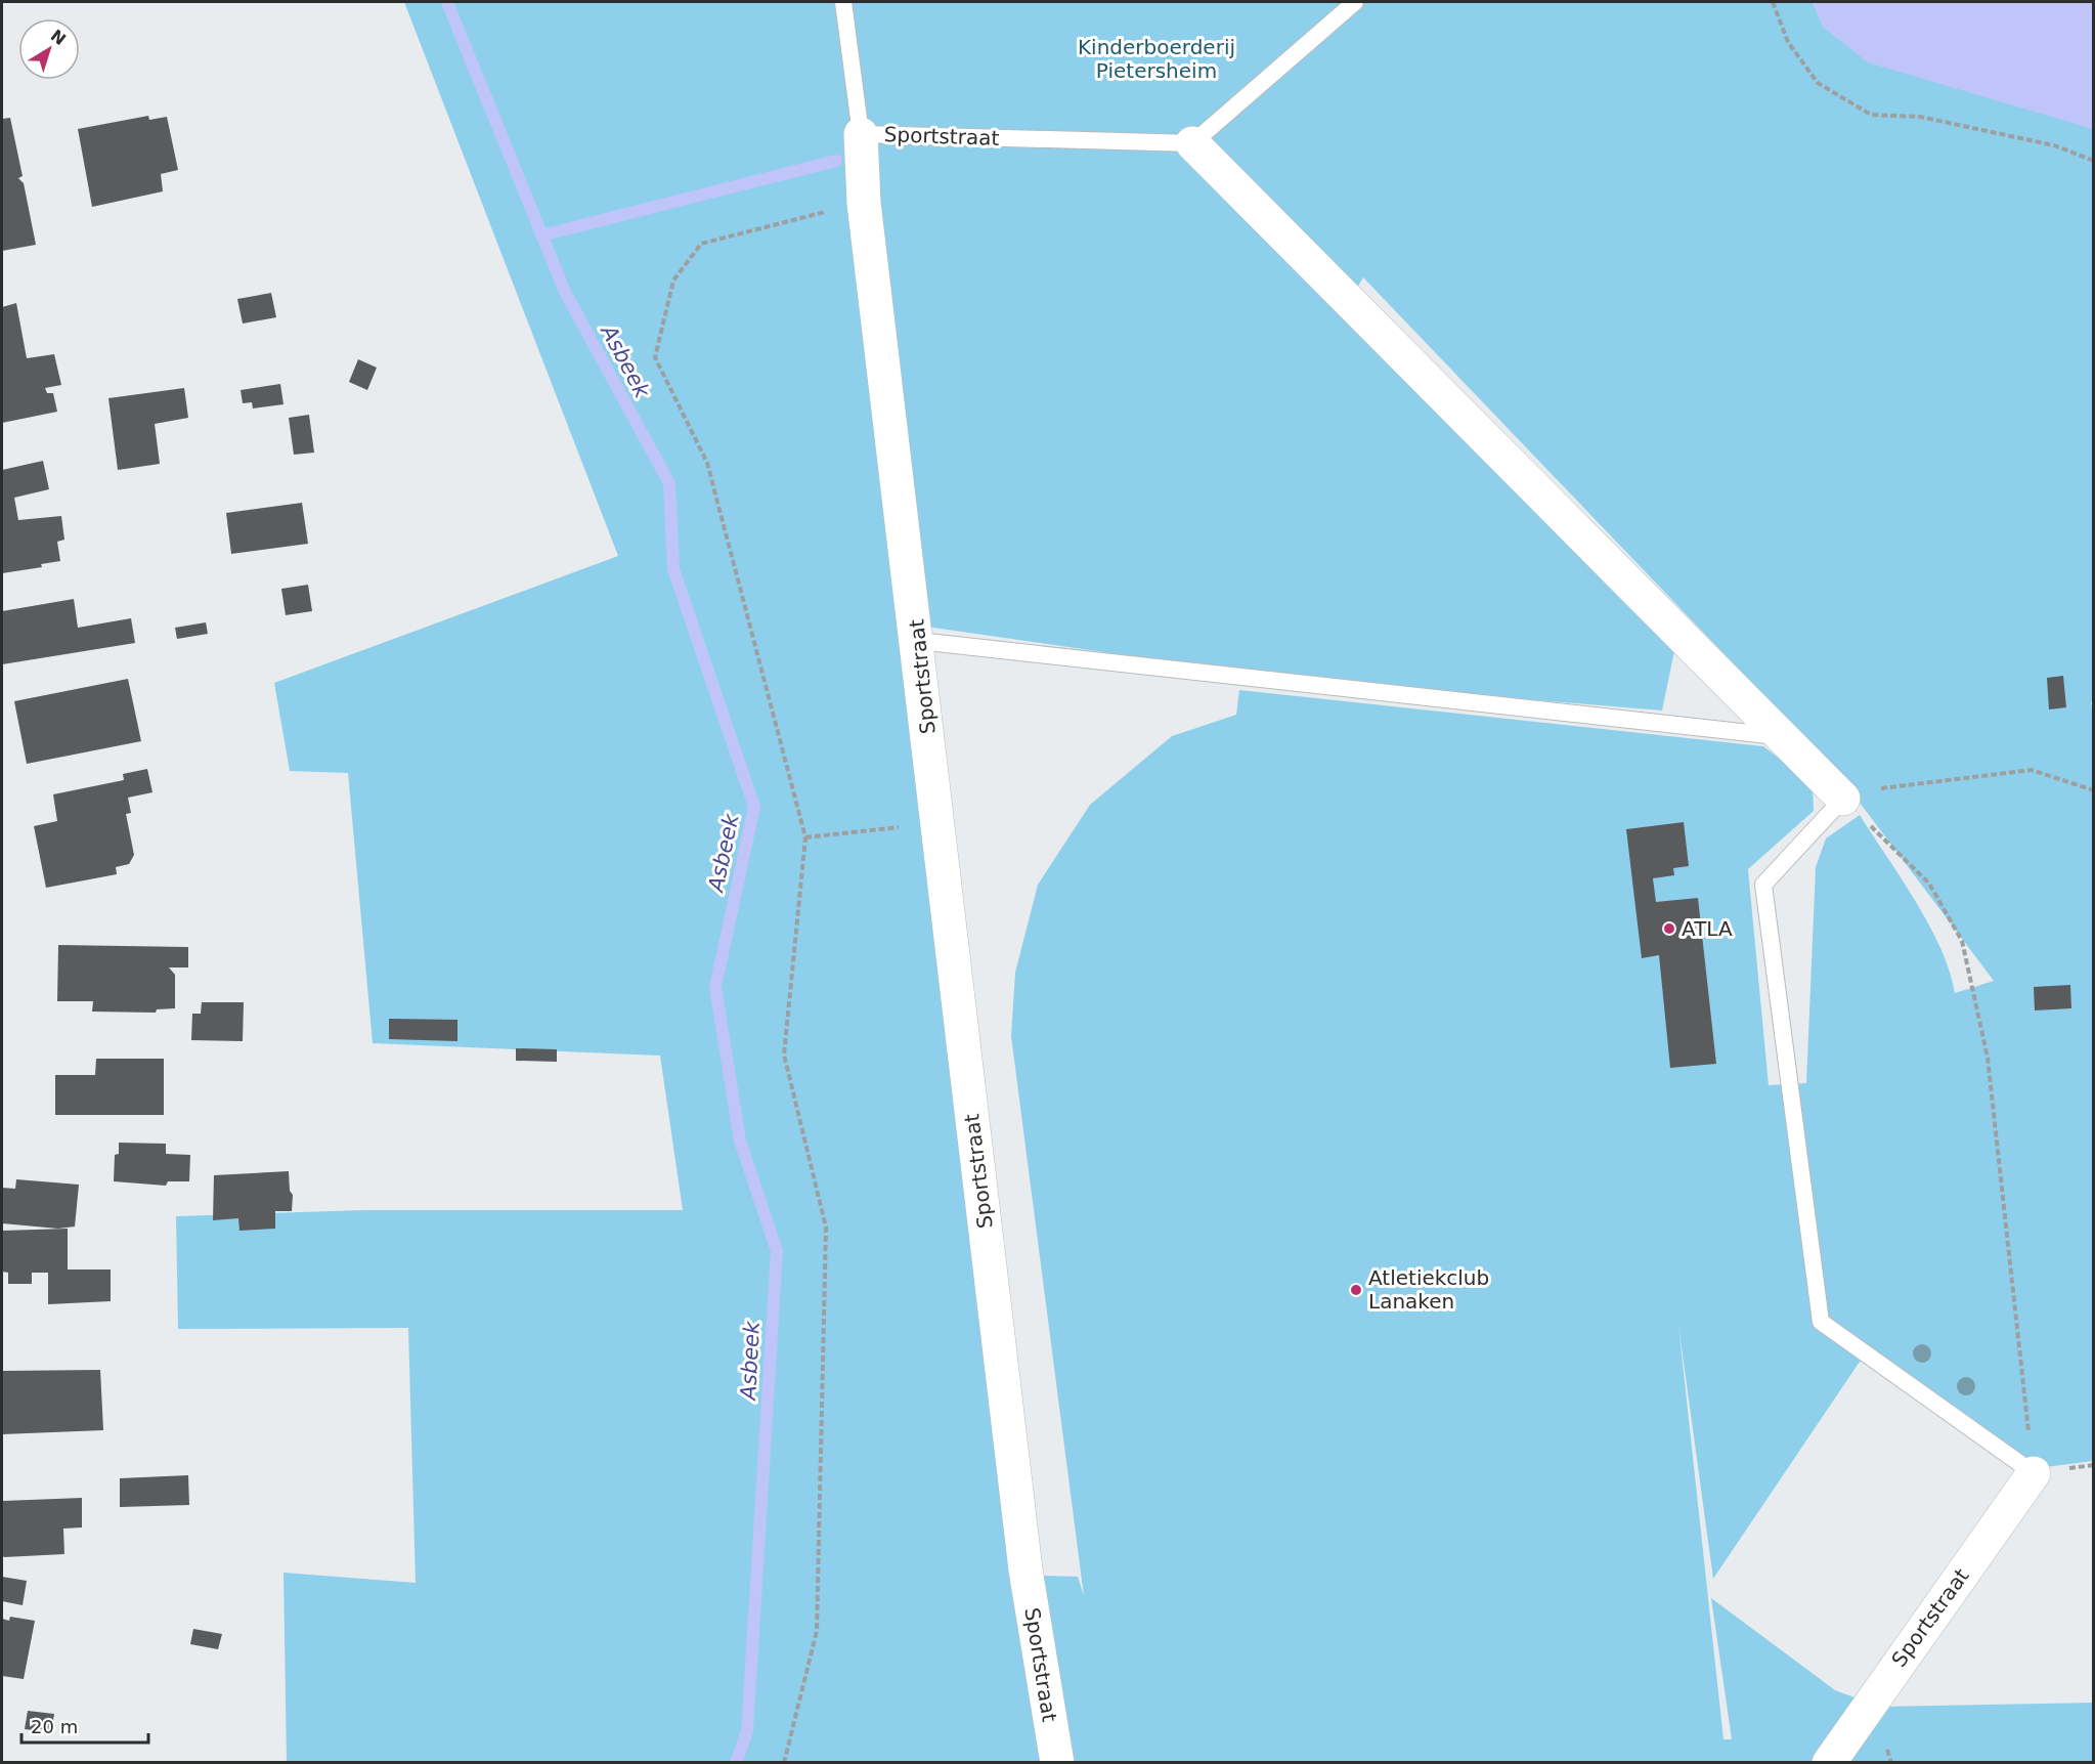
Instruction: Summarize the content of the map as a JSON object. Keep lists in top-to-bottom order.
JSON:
{
  "streets": {
    "street": ["Sportstraat"]
  },
  "water": ["Asbeek"],
  "parks": ["Kinderboerderij Pietersheim"],
  "places": ["ATLA", "Atletiekclub Lanaken"],
  "scale_bar": "20 m",
  "north": "top right"
}
